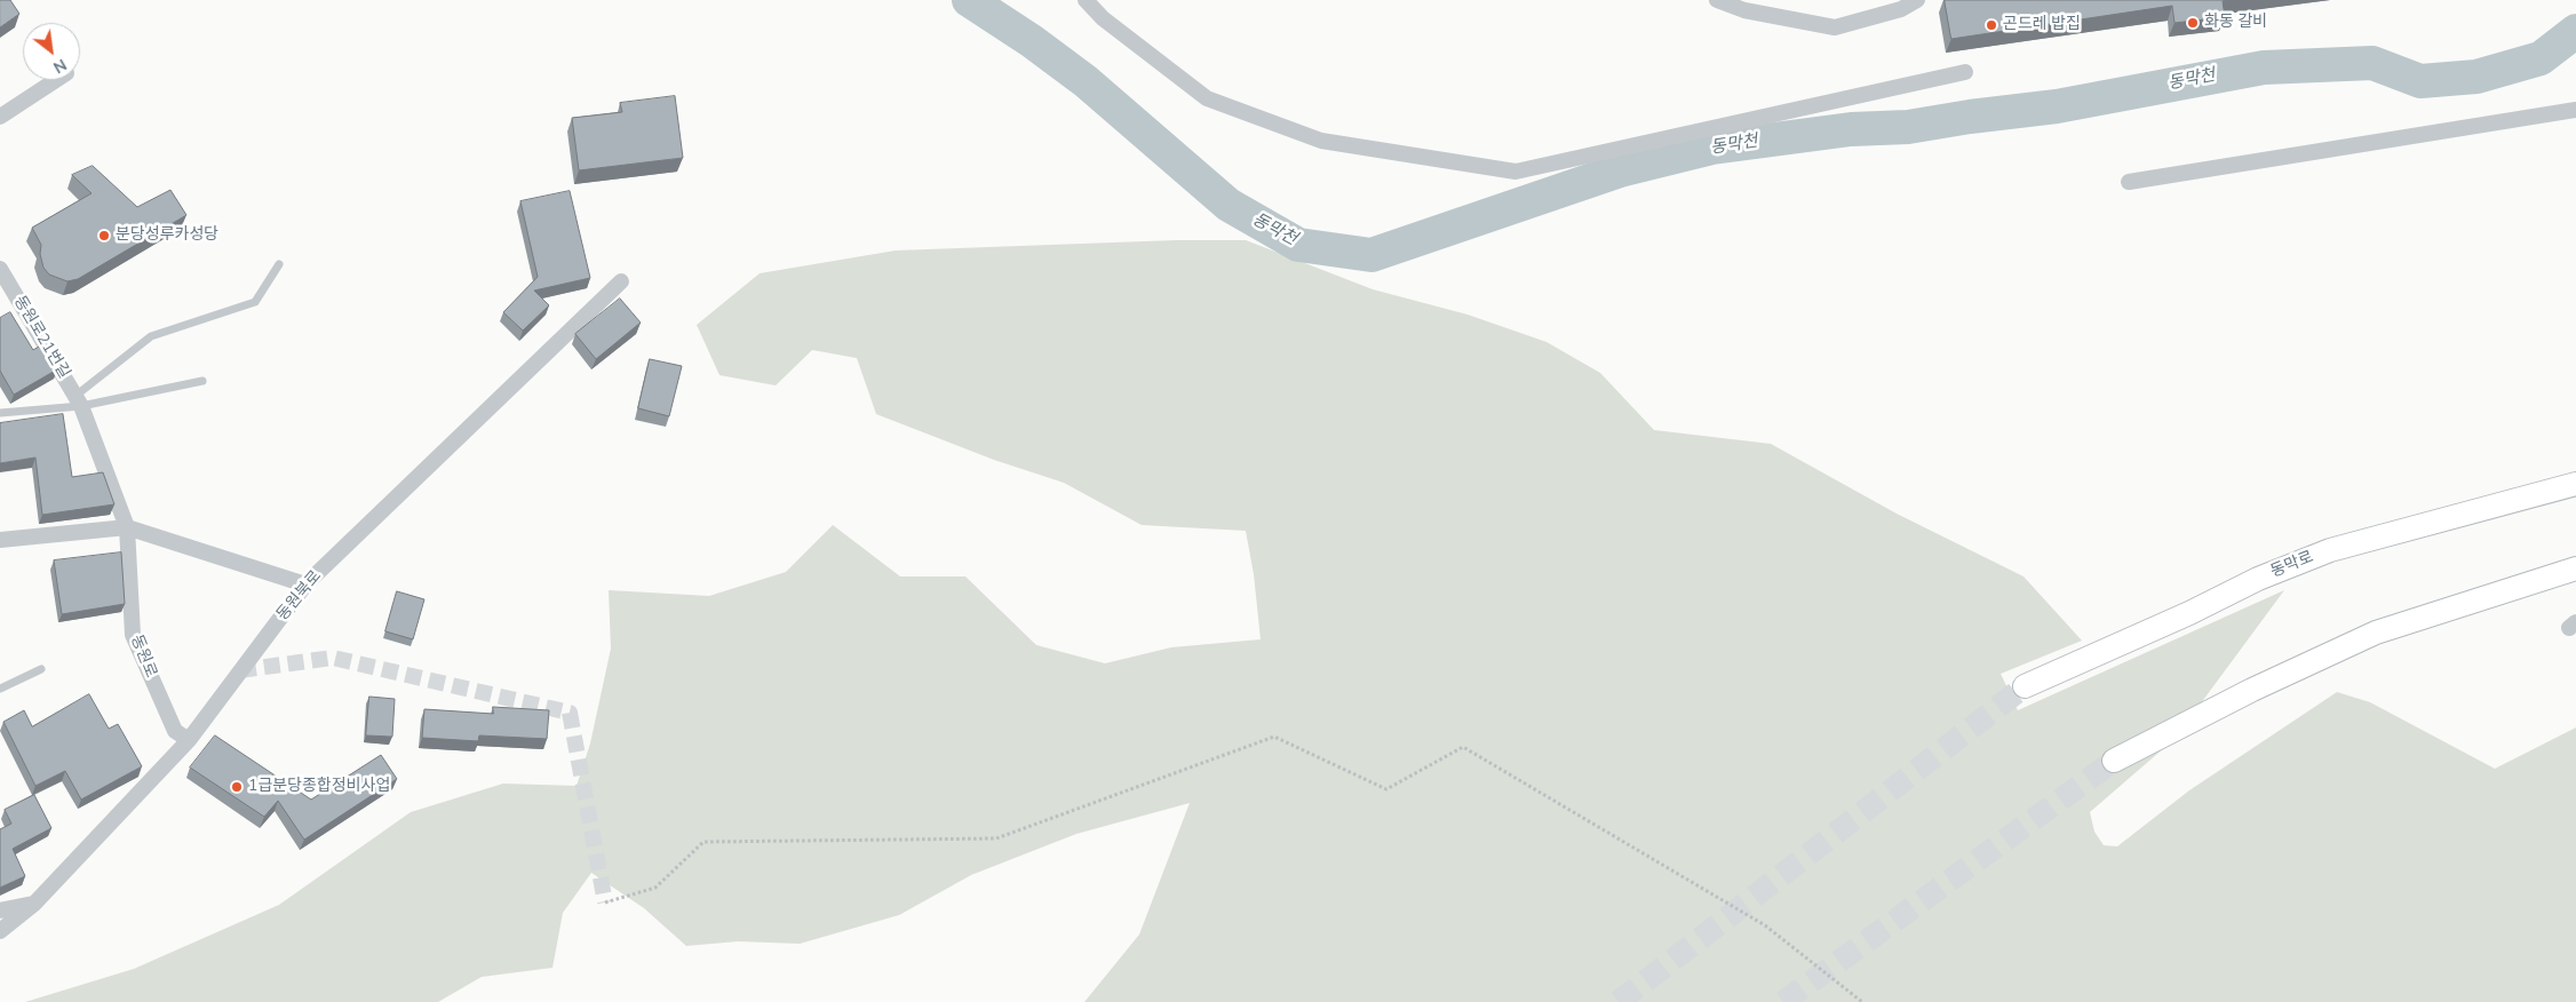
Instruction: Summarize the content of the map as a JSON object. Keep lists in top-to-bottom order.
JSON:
{
  "streets": {
    "main road": ["동막로"],
    "street": ["동원로21번길", "동원북로", "동원로"]
  },
  "crossings": [
    ["동원로21번길", "동원로"],
    ["동원북로", "동원로"]
  ],
  "water": ["동막천"],
  "places": [
    "화동 갈비",
    "곤드레 밥집",
    "분당성루카성당",
    "1급분당종합정비사업"
  ],
  "north": "bottom right"
}
